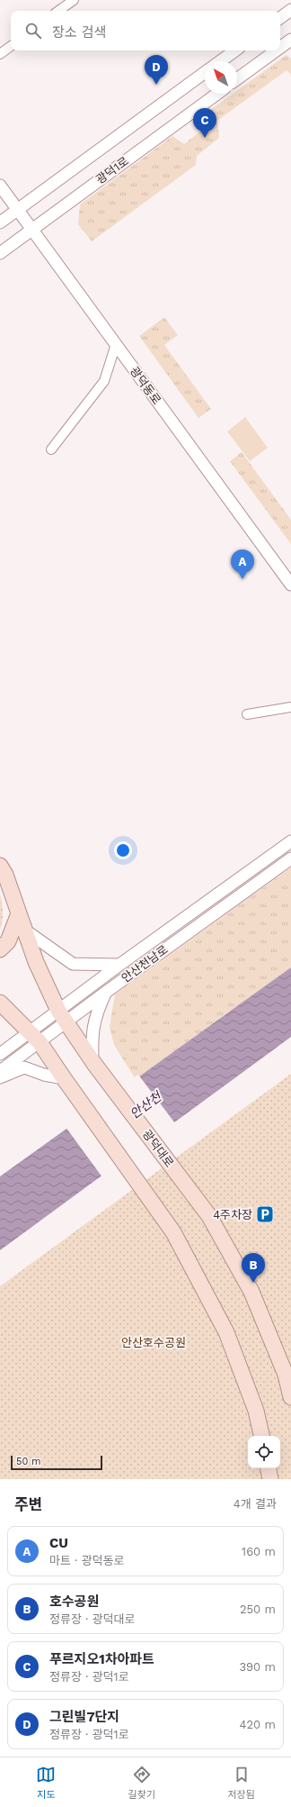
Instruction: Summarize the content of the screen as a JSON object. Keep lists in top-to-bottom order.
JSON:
{
  "streets": {
    "main road": ["광덕대로"],
    "street": ["광덕1로", "광덕동로", "안산천남로"]
  },
  "crossings": [
    ["광덕1로", "광덕동로"],
    ["안산천남로", "광덕대로"]
  ],
  "water": ["안산천"],
  "parks": ["안산호수공원"],
  "places": {
    "parking": ["4주차장"]
  },
  "scale_bar": "50 m",
  "north": "top left",
  "page": {
    "search": "장소 검색",
    "pins": [
      "D",
      "C",
      "A",
      "B"
    ],
    "scale": "50 m",
    "heading": ["주변", "4개 결과"],
    "list": [
      {
        "mark": "A",
        "name": "CU",
        "note": "마트 · 광덕동로",
        "value": "160 m"
      },
      {
        "mark": "B",
        "name": "호수공원",
        "note": "정류장 · 광덕대로",
        "value": "250 m"
      },
      {
        "mark": "C",
        "name": "푸르지오1차아파트",
        "note": "정류장 · 광덕1로",
        "value": "390 m"
      },
      {
        "mark": "D",
        "name": "그린빌7단지",
        "note": "정류장 · 광덕1로",
        "value": "420 m"
      }
    ],
    "nav": ["지도", "길찾기", "저장됨"]
  }
}
